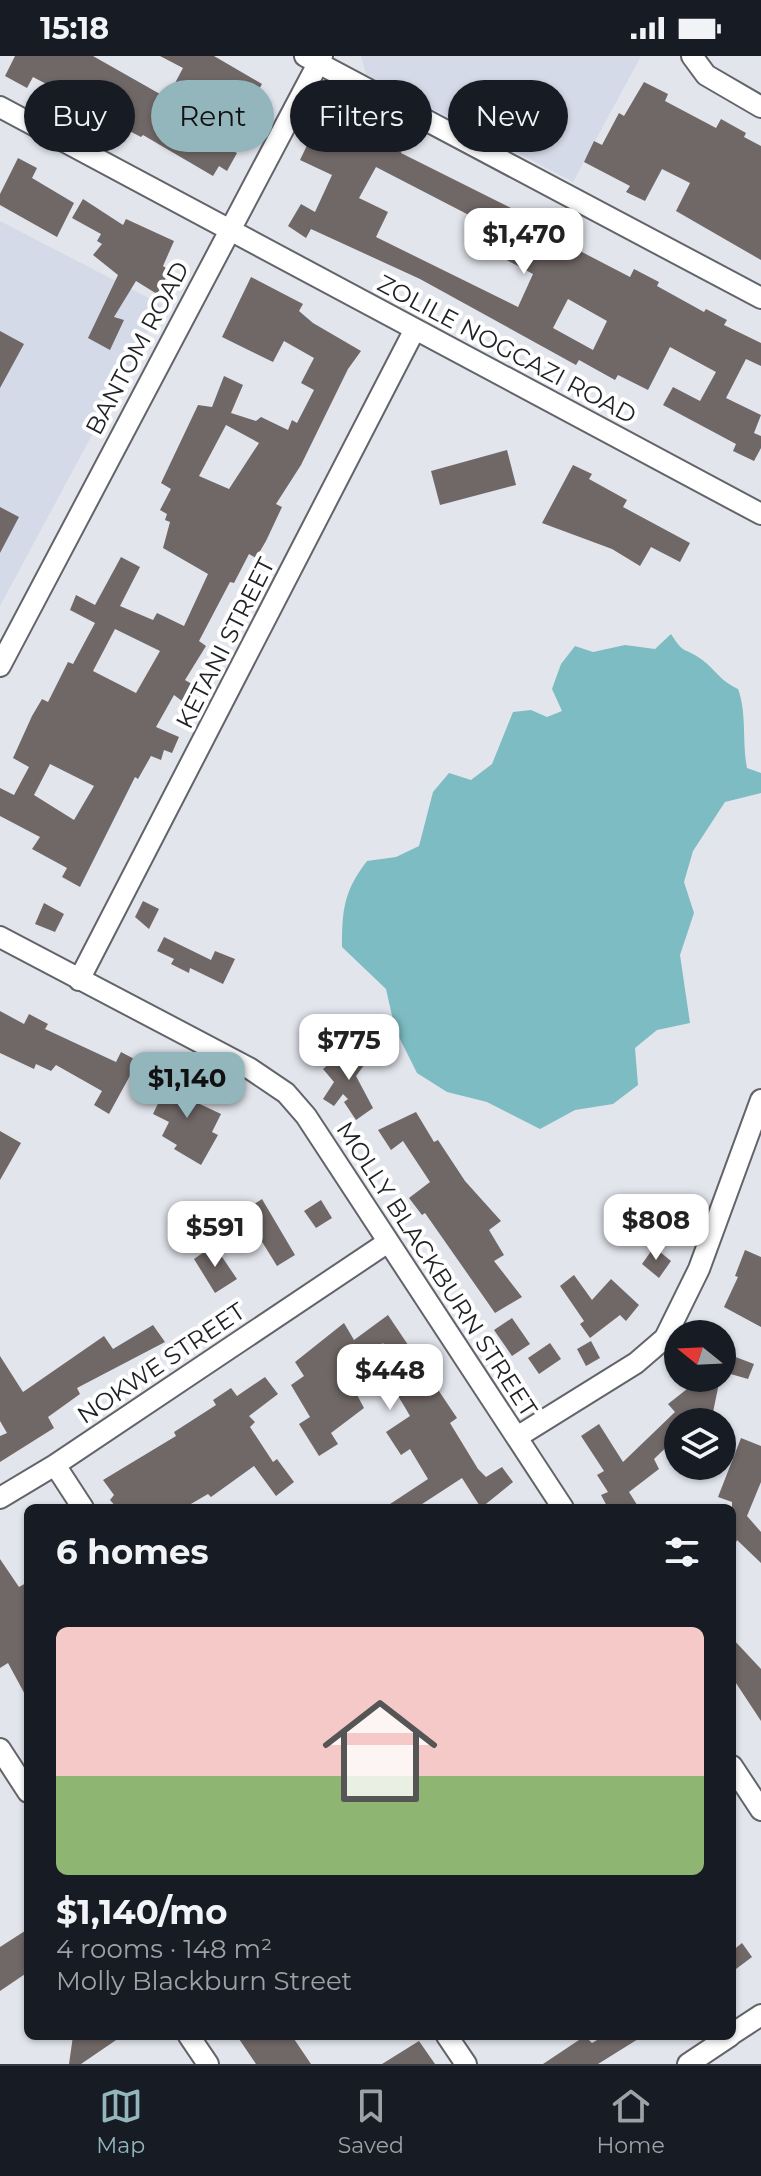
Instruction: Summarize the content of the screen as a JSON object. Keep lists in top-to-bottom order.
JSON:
{
  "streets": {
    "street": [
      "BANTOM ROAD",
      "ZOLILE NOGCAZI ROAD",
      "KETANI STREET",
      "MOLLY BLACKBURN STREET",
      "NOKWE STREET"
    ]
  },
  "crossings": [
    ["BANTOM ROAD", "ZOLILE NOGCAZI ROAD"],
    ["ZOLILE NOGCAZI ROAD", "KETANI STREET"],
    ["KETANI STREET", "MOLLY BLACKBURN STREET"],
    ["MOLLY BLACKBURN STREET", "NOKWE STREET"]
  ],
  "north": "left",
  "page": {
    "status": "15:18",
    "chip": [
      "Buy",
      "Rent",
      "Filters",
      "New"
    ],
    "price": [
      "$1,470",
      "$775",
      "$1,140",
      "$808",
      "$591",
      "$448"
    ],
    "heading": "6 homes",
    "list": [
      {
        "name": "$1,140/mo",
        "note": "4 rooms · 148 m² · Molly Blackburn Street"
      }
    ],
    "tabs": ["Map", "Saved", "Home"]
  }
}
